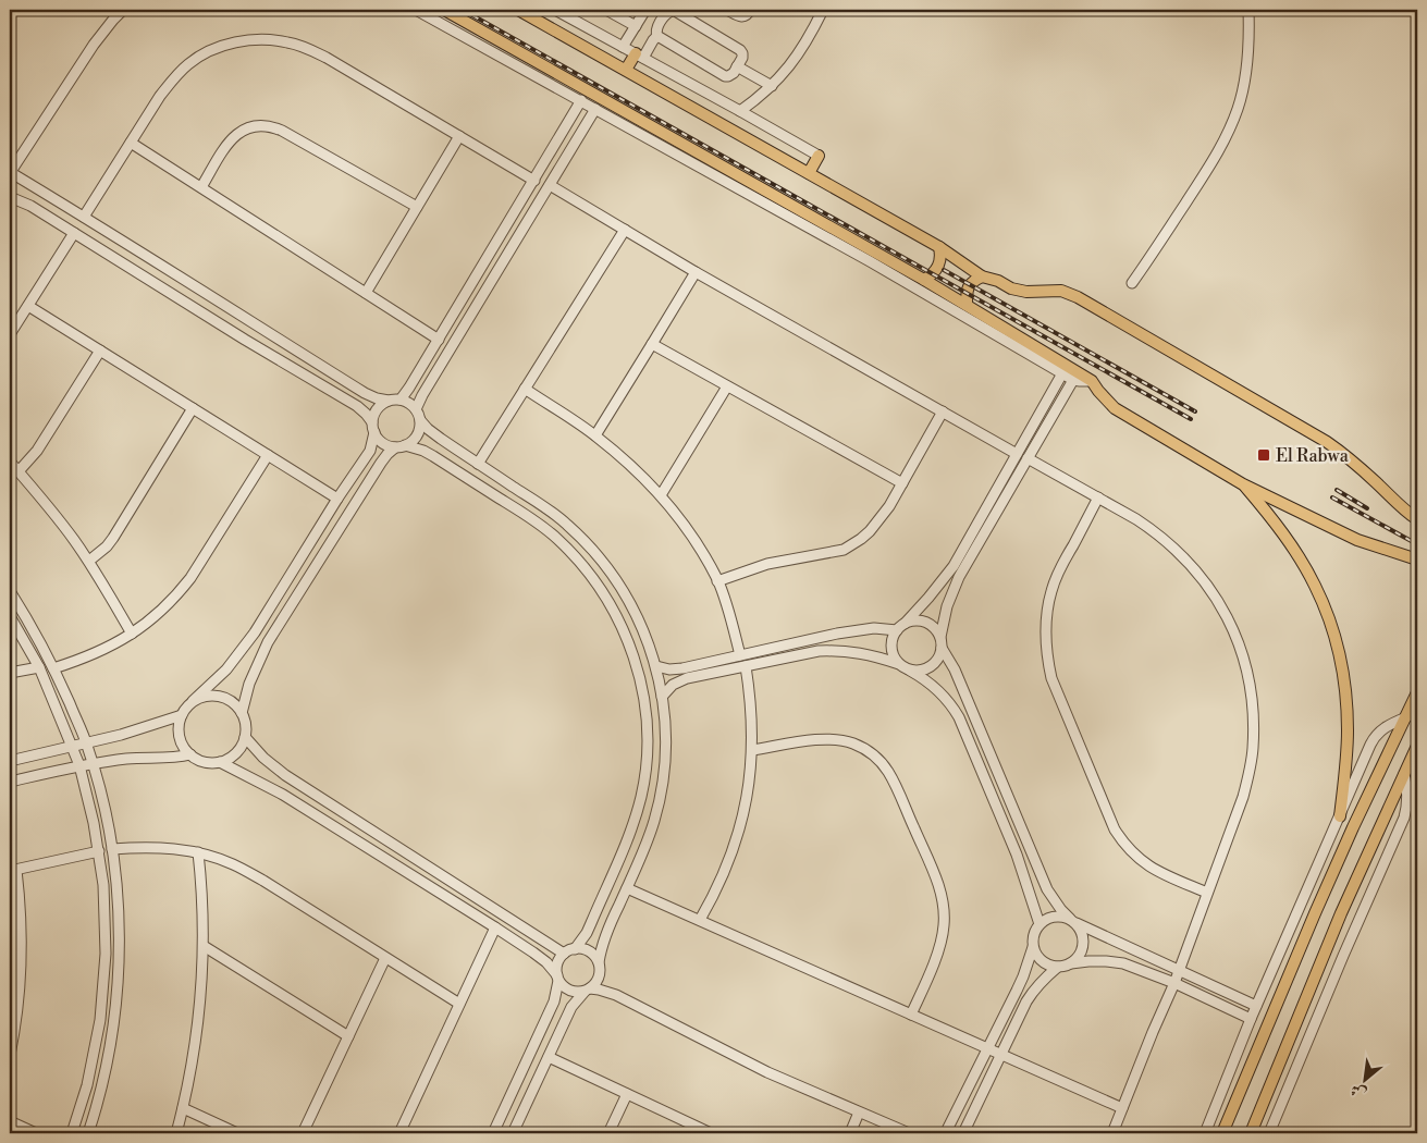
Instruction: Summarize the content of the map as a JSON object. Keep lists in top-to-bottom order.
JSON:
{
  "places": {
    "transit": ["El Rabwa"]
  },
  "north": "bottom left"
}
